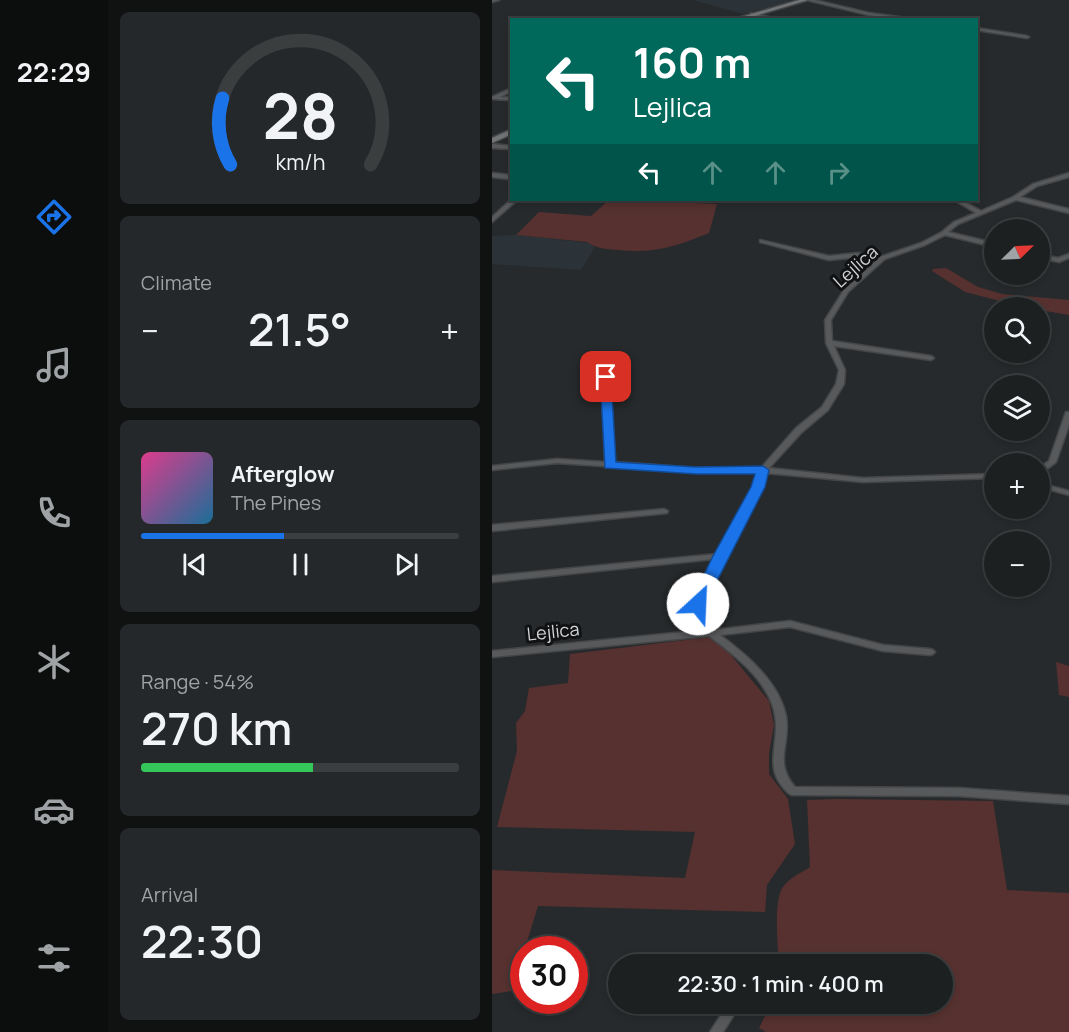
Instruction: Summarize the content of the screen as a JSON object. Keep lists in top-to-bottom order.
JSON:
{
  "streets": {
    "street": ["Lejlica"]
  },
  "north": "top right",
  "page": {
    "tabs": "22:29",
    "turn": ["160 m", "Lejlica"],
    "tile": [
      "Climate",
      ["Range · 54%", "270 km"],
      ["Arrival", "22:30"]
    ],
    "map_buttons": ["+", "−"],
    "heat": ["−", "21.5°", "+"],
    "song": ["Afterglow", "The Pines"],
    "limit": "30",
    "trip": "22:30 · 1 min · 400 m",
    "gauge": ["28", "km/h"]
  }
}
